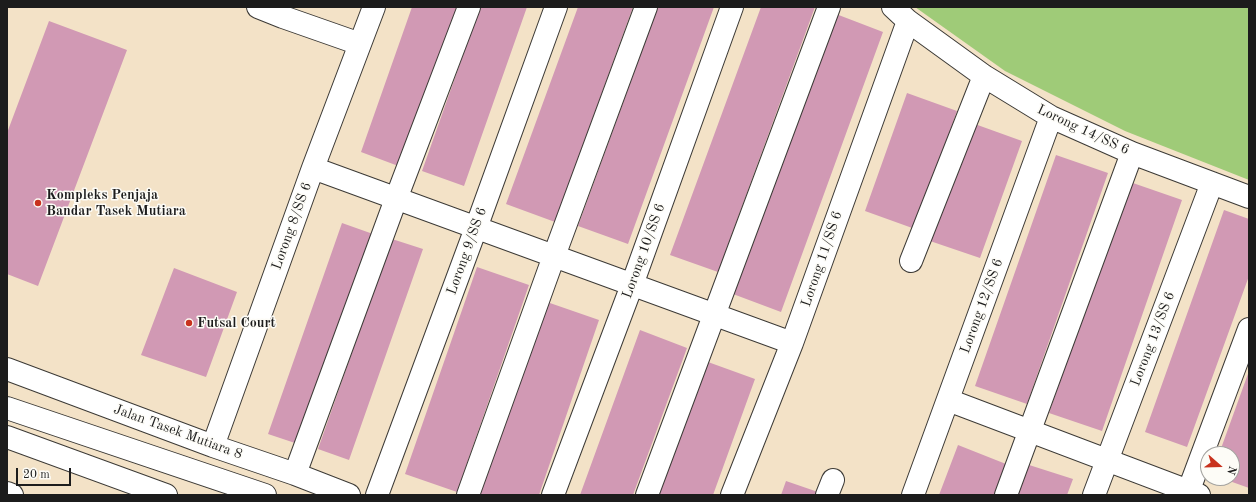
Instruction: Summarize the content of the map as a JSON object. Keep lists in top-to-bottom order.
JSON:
{
  "streets": {
    "street": [
      "Lorong 14/SS 6",
      "Lorong 8/SS 6",
      "Lorong 9/SS 6",
      "Lorong 10/SS 6",
      "Lorong 11/SS 6",
      "Lorong 12/SS 6",
      "Lorong 13/SS 6",
      "Jalan Tasek Mutiara 8"
    ]
  },
  "crossings": [
    ["Lorong 14/SS 6", "Lorong 11/SS 6"],
    ["Lorong 14/SS 6", "Lorong 12/SS 6"],
    ["Lorong 14/SS 6", "Lorong 13/SS 6"],
    ["Lorong 8/SS 6", "Jalan Tasek Mutiara 8"]
  ],
  "places": ["Kompleks Penjaja Bandar Tasek Mutiara", "Futsal Court"],
  "scale_bar": "20 m",
  "north": "right"
}
